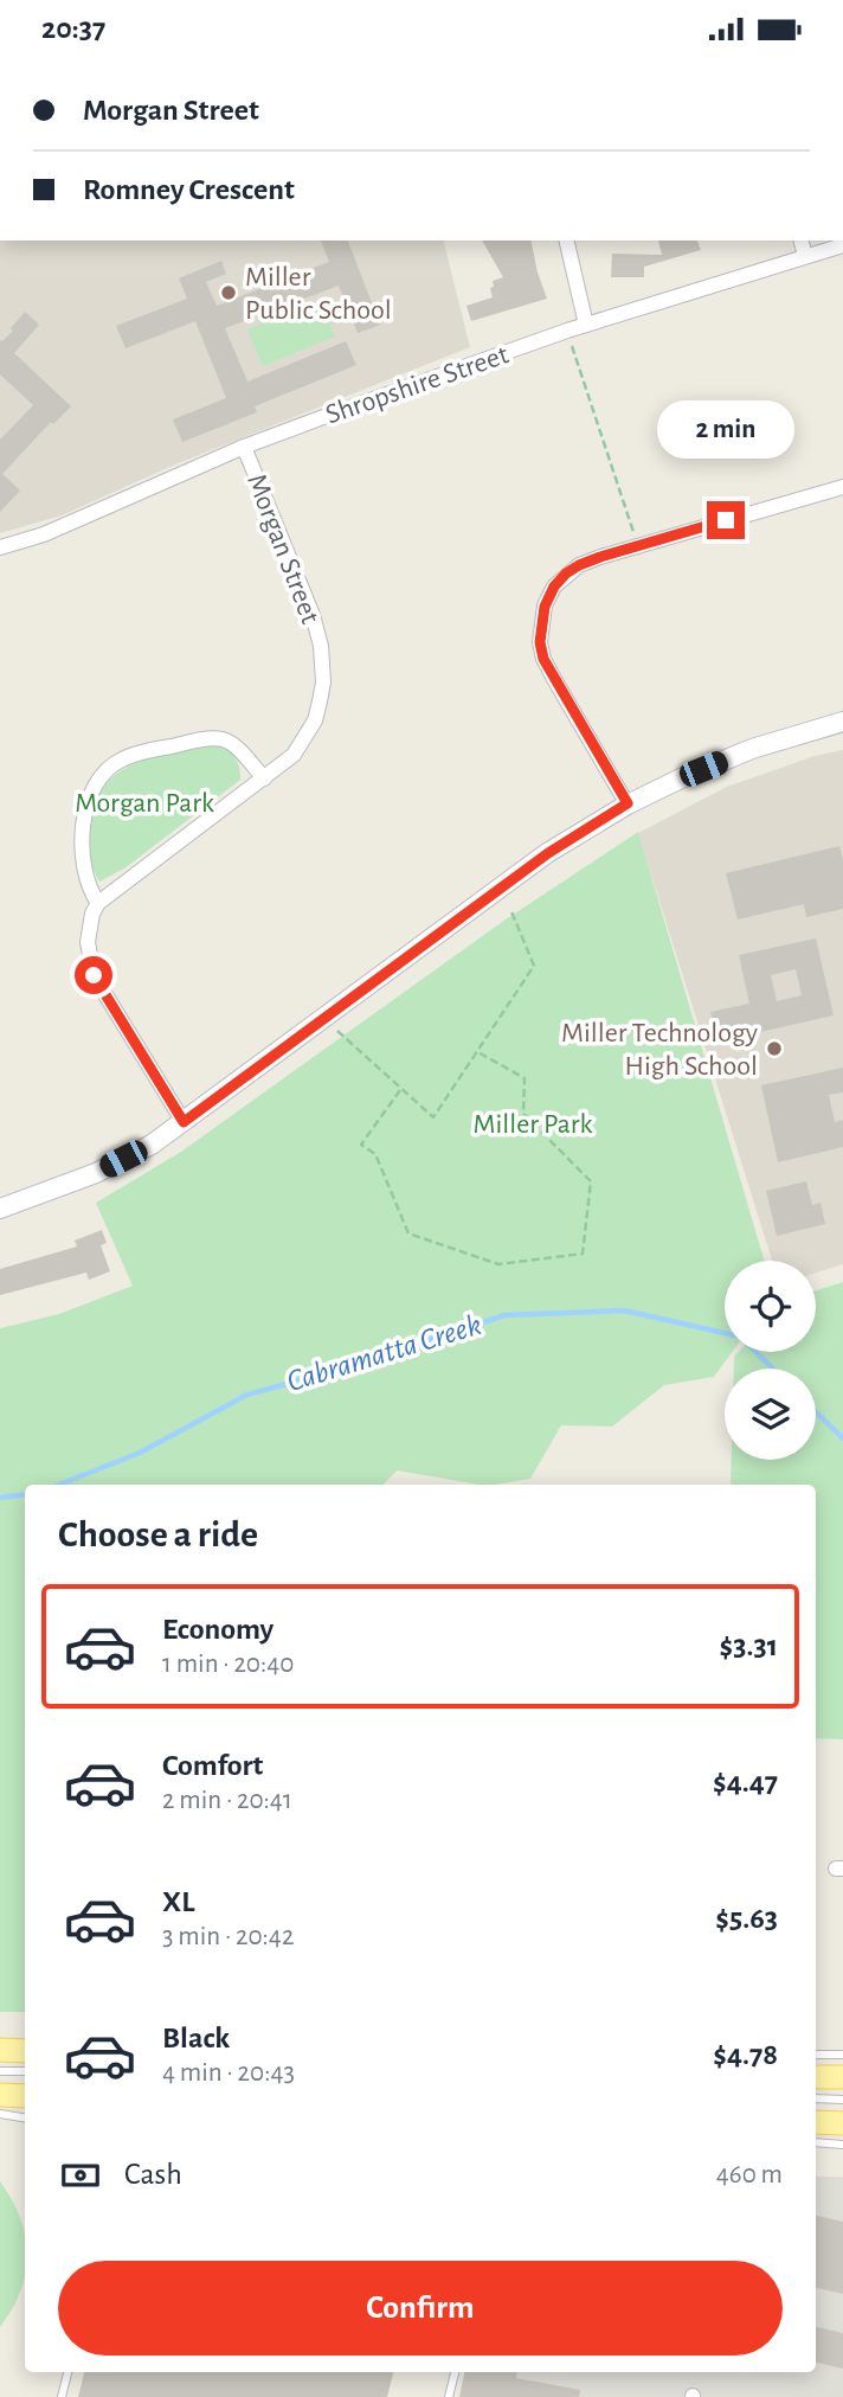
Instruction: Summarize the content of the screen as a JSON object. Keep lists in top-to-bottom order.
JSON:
{
  "streets": {
    "street": ["Shropshire Street", "Morgan Street"]
  },
  "crossings": [
    ["Shropshire Street", "Morgan Street"]
  ],
  "water": ["Cabramatta Creek"],
  "parks": ["Morgan Park", "Miller Park"],
  "places": ["Miller Public School", "Miller Technology High School"],
  "page": {
    "status": "20:37",
    "banner": ["Morgan Street", "Romney Crescent"],
    "bubble": "2 min",
    "heading": "Choose a ride",
    "list": [
      {
        "name": "Economy",
        "note": "1 min · 20:40",
        "value": "$3.31"
      },
      {
        "name": "Comfort",
        "note": "2 min · 20:41",
        "value": "$4.47"
      },
      {
        "name": "XL",
        "note": "3 min · 20:42",
        "value": "$5.63"
      },
      {
        "name": "Black",
        "note": "4 min · 20:43",
        "value": "$4.78"
      }
    ],
    "pay": ["Cash", "460 m"],
    "buttons": "Confirm"
  }
}
